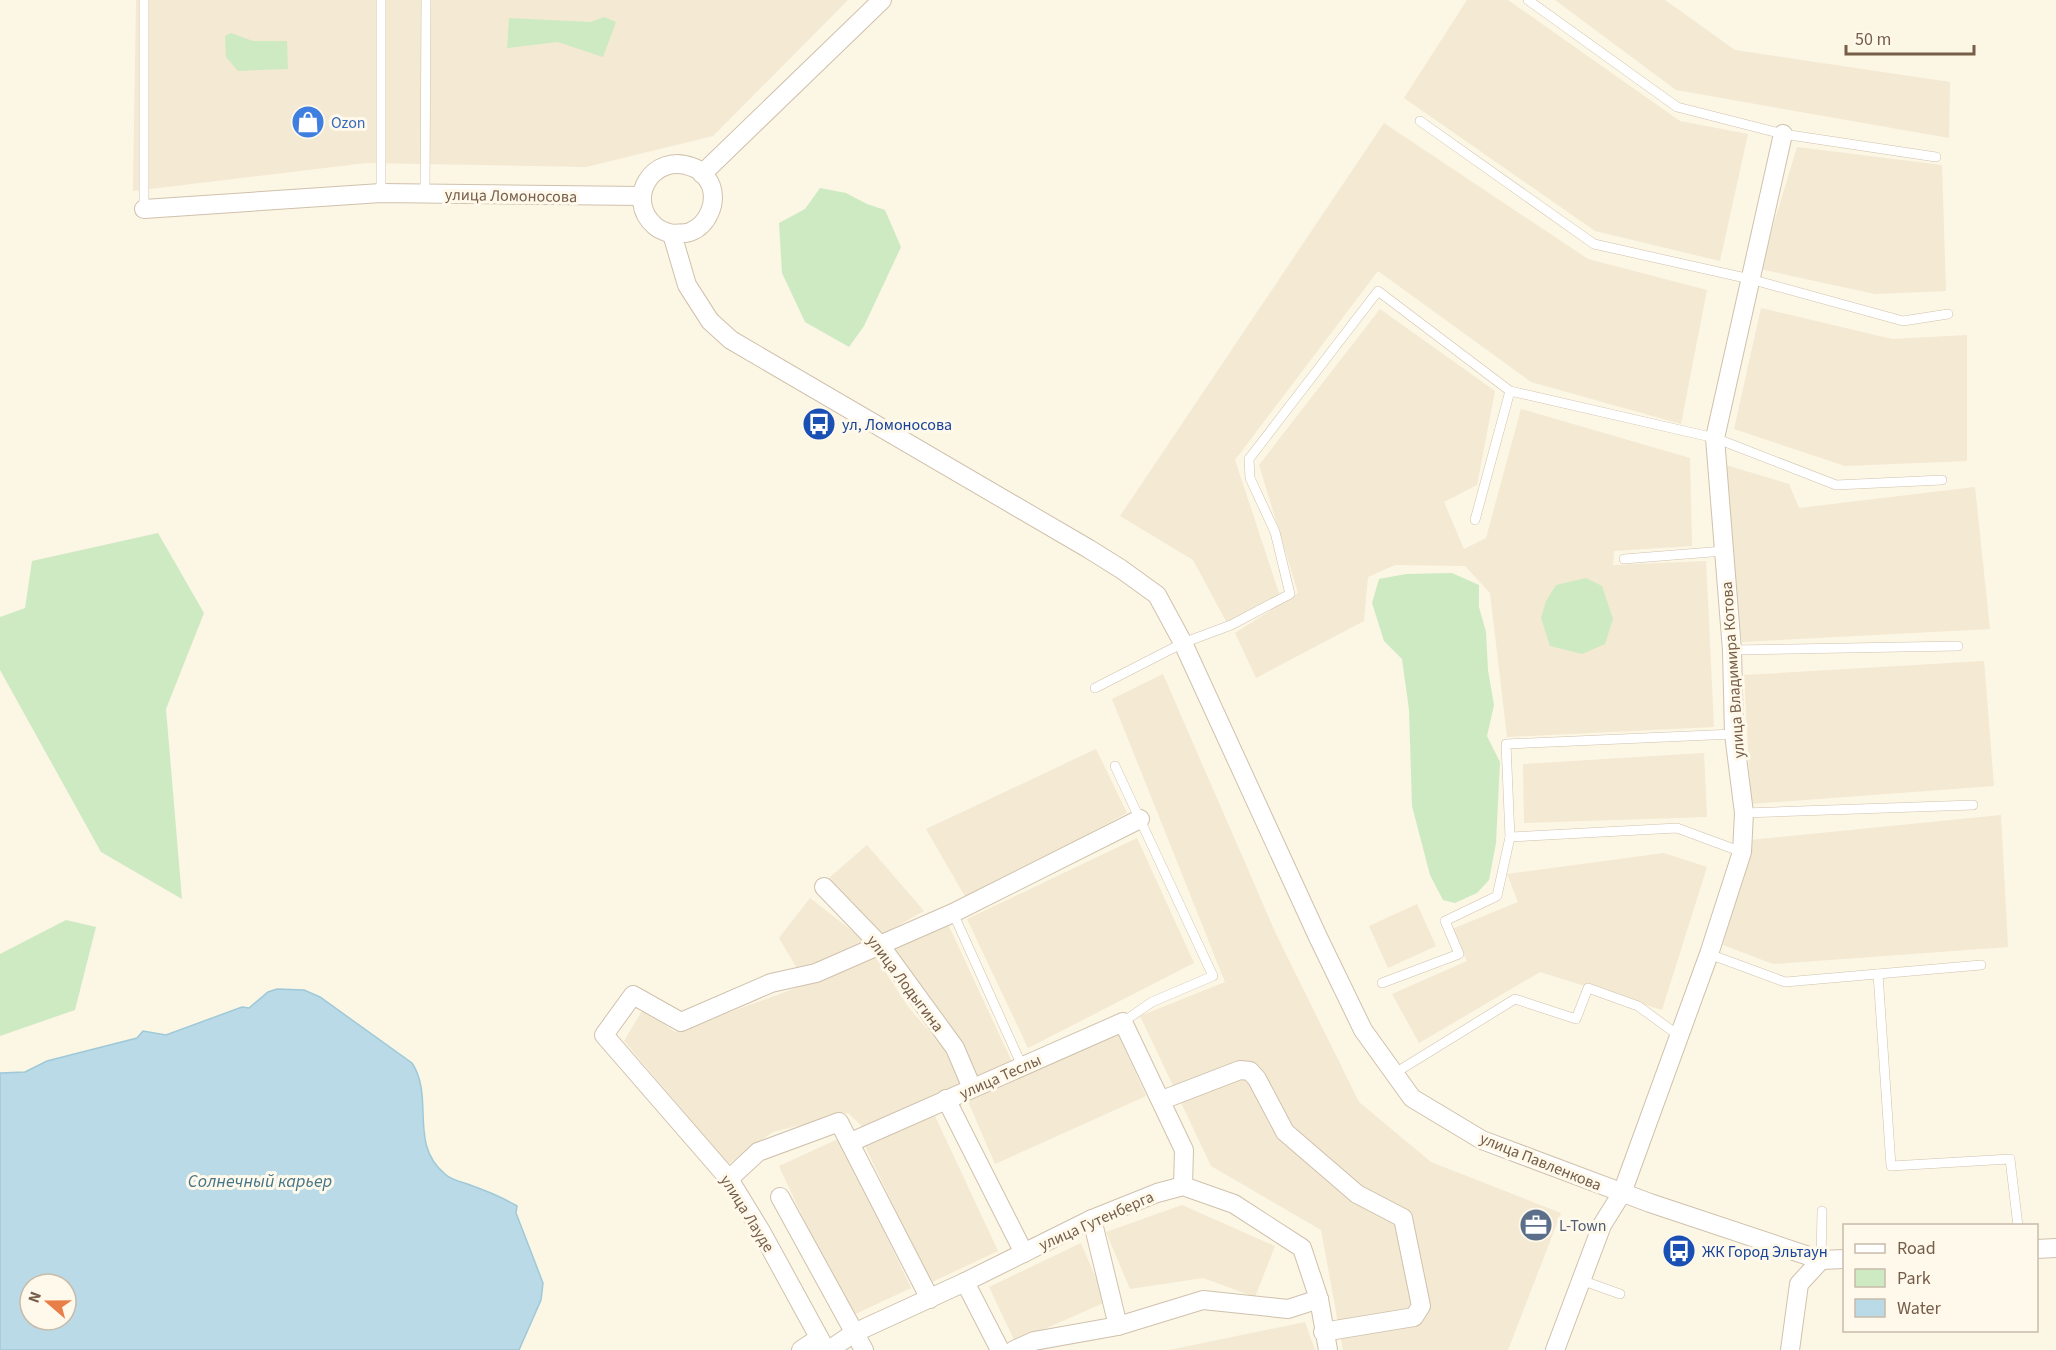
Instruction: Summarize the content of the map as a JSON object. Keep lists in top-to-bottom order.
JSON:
{
  "streets": {
    "street": [
      "улица Ломоносова",
      "улица Владимира Котова",
      "улица Лодыгина",
      "улица Теслы",
      "улица Павленкова",
      "улица Лауде",
      "улица Гутенберга"
    ]
  },
  "crossings": [
    ["улица Ломоносова", "улица Павленкова"],
    ["улица Владимира Котова", "улица Павленкова"],
    ["улица Лодыгина", "улица Теслы"],
    ["улица Лодыгина", "улица Лауде"],
    ["улица Лауде", "улица Гутенберга"]
  ],
  "water": ["Солнечный карьер"],
  "places": {
    "shop": ["Ozon"],
    "bus stop": ["ул, Ломоносова", "ЖК Город Эльтаун"],
    "office": ["L-Town"]
  },
  "legend": ["Road", "Park", "Water"],
  "scale_bar": "50 m",
  "north": "left"
}
